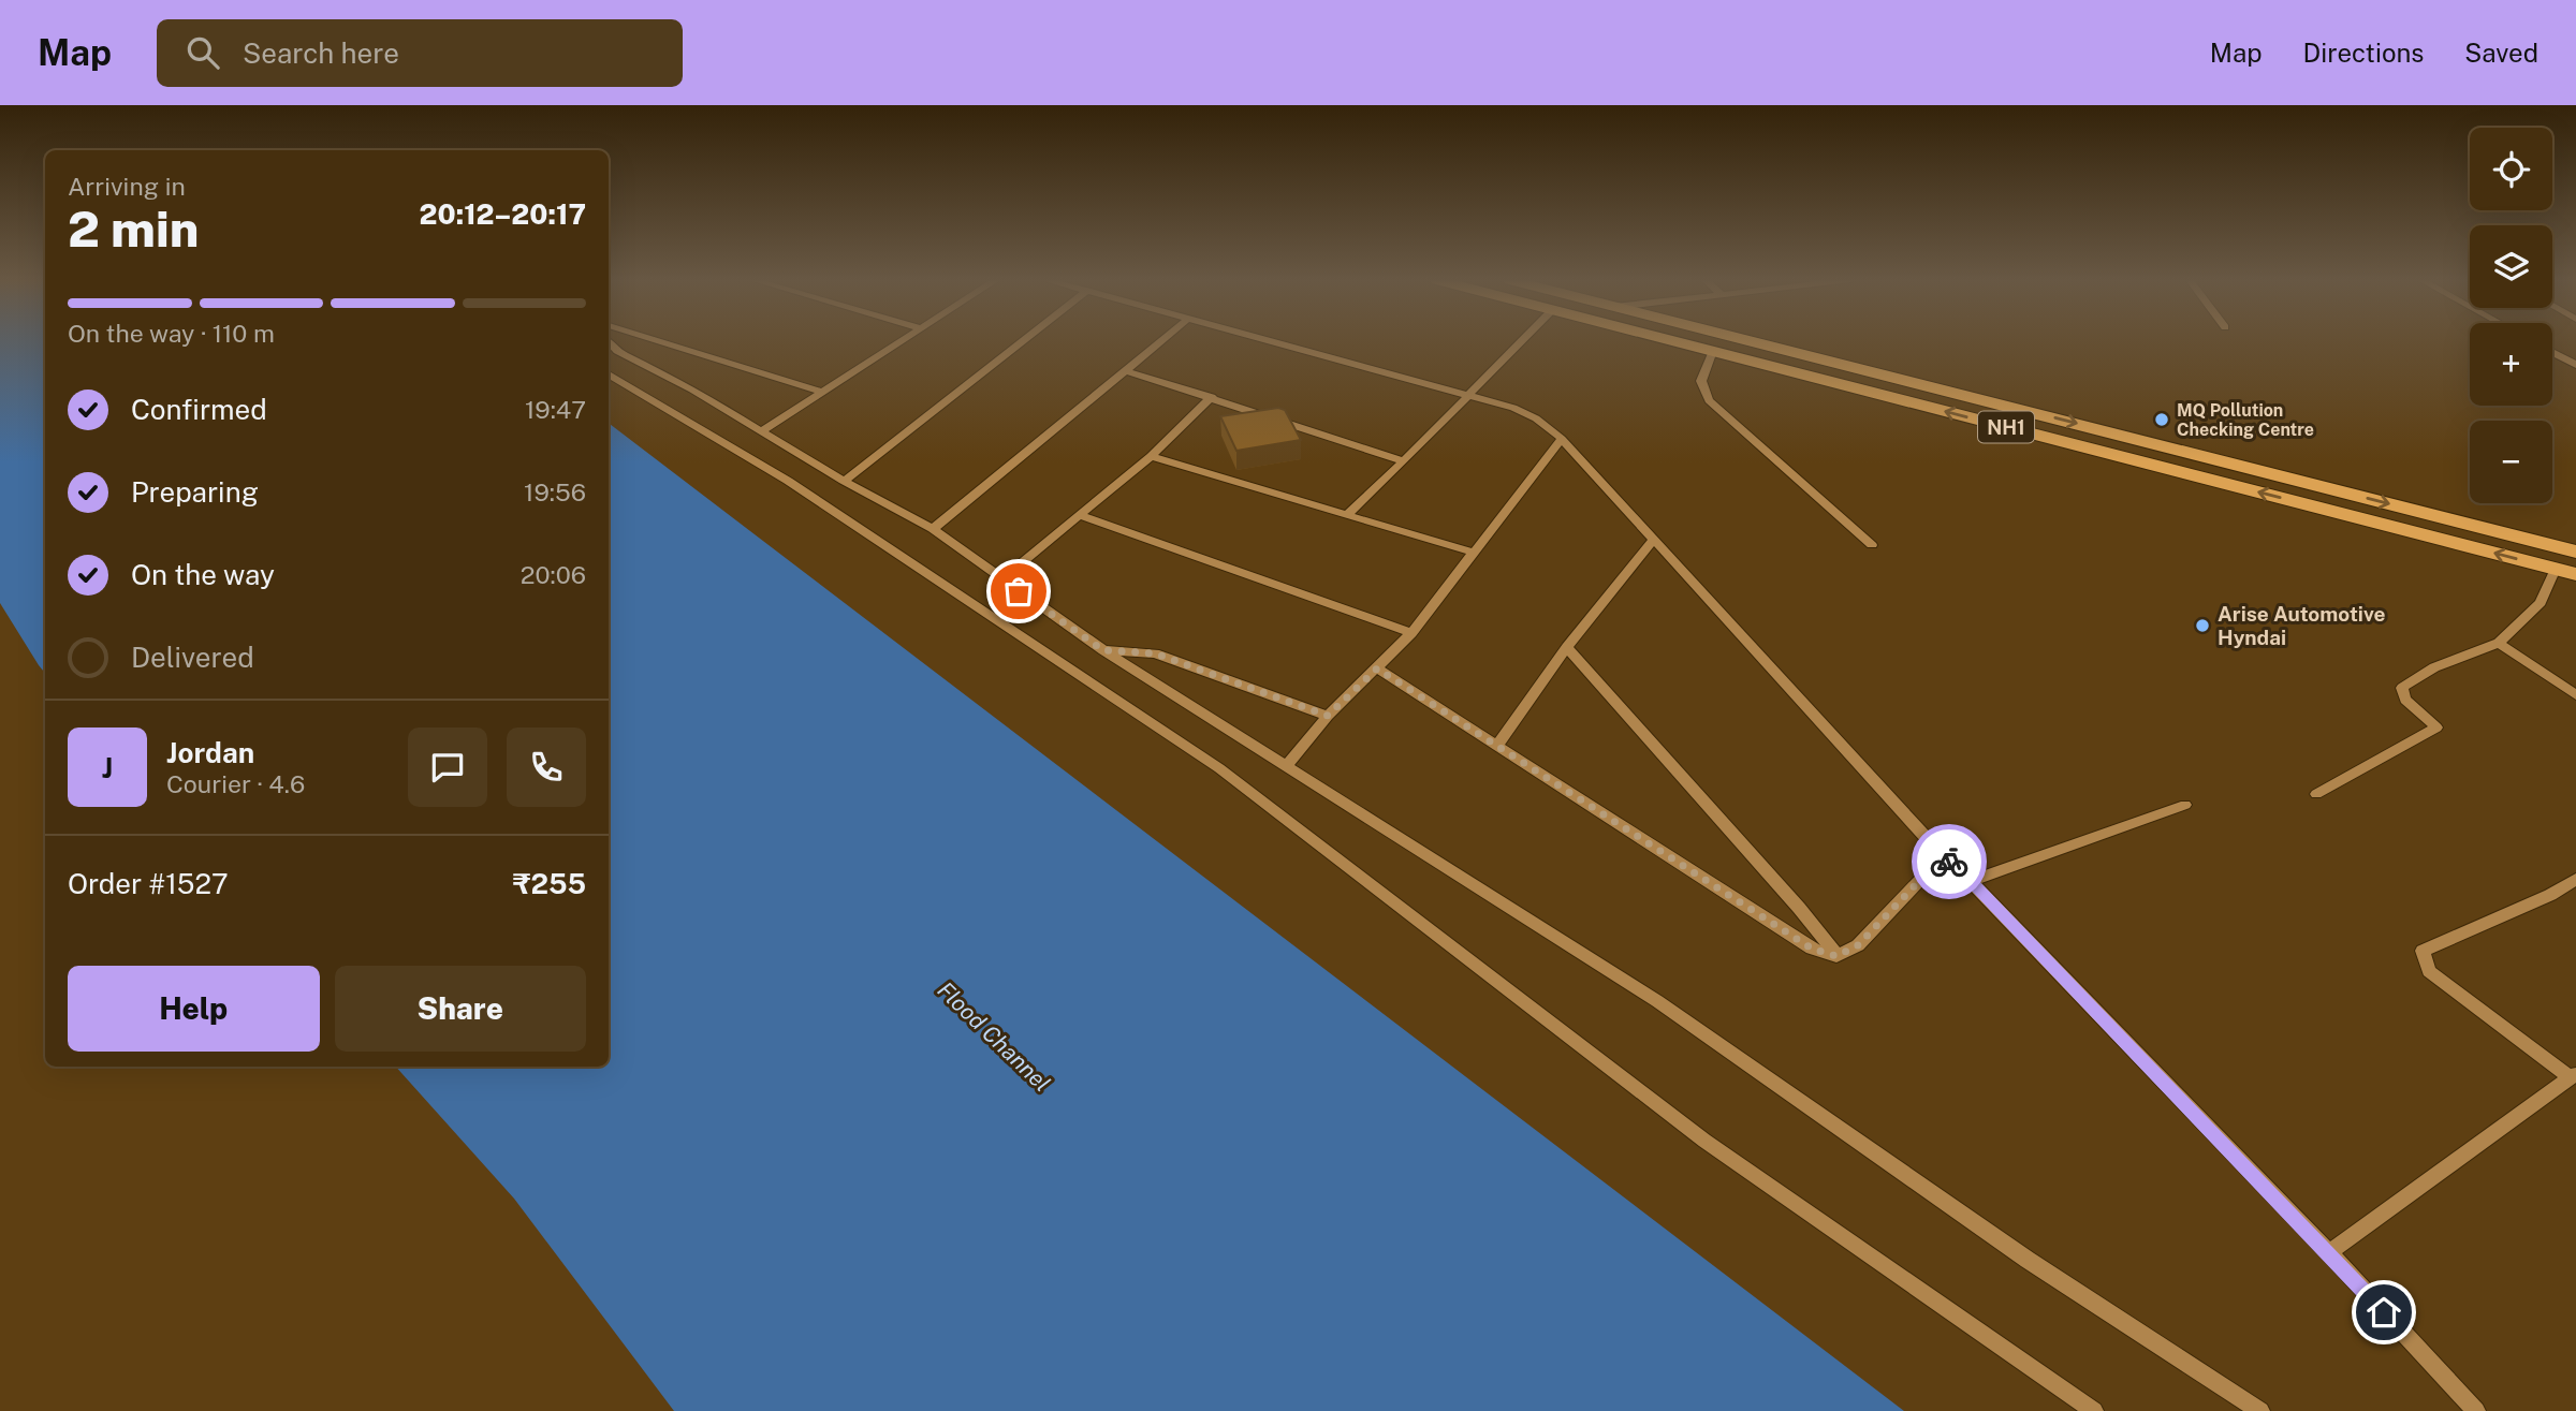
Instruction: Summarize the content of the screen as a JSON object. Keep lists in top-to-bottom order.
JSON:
{
  "streets": {
    "highway": ["NH1"]
  },
  "water": ["Flood Channel"],
  "places": ["MQ Pollution Checking Centre", "Arise Automotive Hyndai"],
  "page": {
    "header": "Map",
    "search": "Search here",
    "nav": ["Map", "Directions", "Saved"],
    "map_buttons": ["+", "−"],
    "heading": ["2 min", "Arriving in", "20:12–20:17"],
    "panel": [
      "Jordan",
      "Courier · 4.6",
      "Order #1527",
      "₹255"
    ],
    "bar": "On the way · 110 m",
    "list": [
      ["Confirmed", "19:47"],
      ["Preparing", "19:56"],
      ["On the way", "20:06"],
      "Delivered"
    ],
    "round": "J",
    "buttons": ["Help", "Share"]
  }
}
